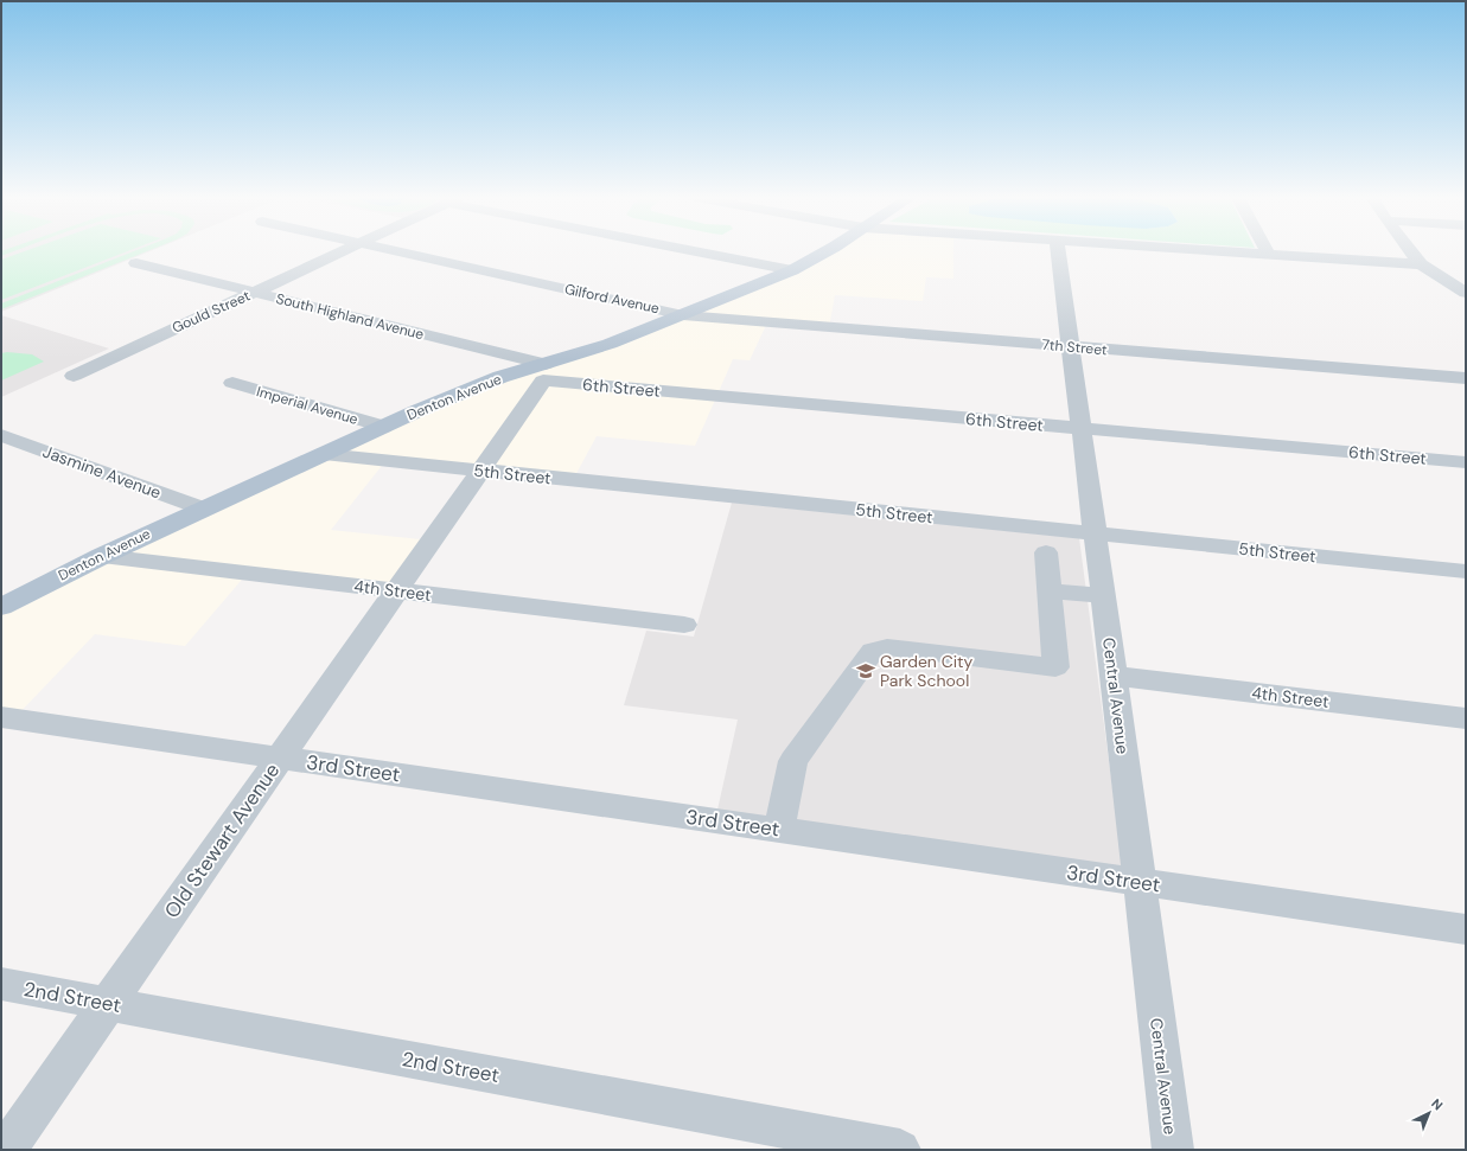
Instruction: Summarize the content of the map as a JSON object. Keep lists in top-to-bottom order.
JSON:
{
  "streets": {
    "main road": ["Denton Avenue"],
    "street": [
      "Gilford Avenue",
      "Gould Street",
      "South Highland Avenue",
      "7th Street",
      "6th Street",
      "Imperial Avenue",
      "Jasmine Avenue",
      "5th Street",
      "4th Street",
      "Central Avenue",
      "3rd Street",
      "Old Stewart Avenue",
      "2nd Street"
    ]
  },
  "crossings": [
    ["Gilford Avenue", "7th Street"],
    ["Gilford Avenue", "Denton Avenue"],
    ["Gould Street", "South Highland Avenue"],
    ["South Highland Avenue", "6th Street"],
    ["South Highland Avenue", "Denton Avenue"],
    ["South Highland Avenue", "Old Stewart Avenue"],
    ["7th Street", "Denton Avenue"],
    ["7th Street", "Central Avenue"],
    ["6th Street", "Denton Avenue"],
    ["6th Street", "Central Avenue"],
    ["6th Street", "Old Stewart Avenue"],
    ["Denton Avenue", "Imperial Avenue"],
    ["Denton Avenue", "Jasmine Avenue"],
    ["Denton Avenue", "5th Street"],
    ["Denton Avenue", "4th Street"],
    ["Denton Avenue", "Old Stewart Avenue"],
    ["5th Street", "Central Avenue"],
    ["5th Street", "Old Stewart Avenue"],
    ["4th Street", "Central Avenue"],
    ["4th Street", "Old Stewart Avenue"],
    ["Central Avenue", "3rd Street"],
    ["3rd Street", "Old Stewart Avenue"],
    ["Old Stewart Avenue", "2nd Street"]
  ],
  "places": {
    "school or university": ["Garden City Park School"]
  },
  "north": "top right"
}
